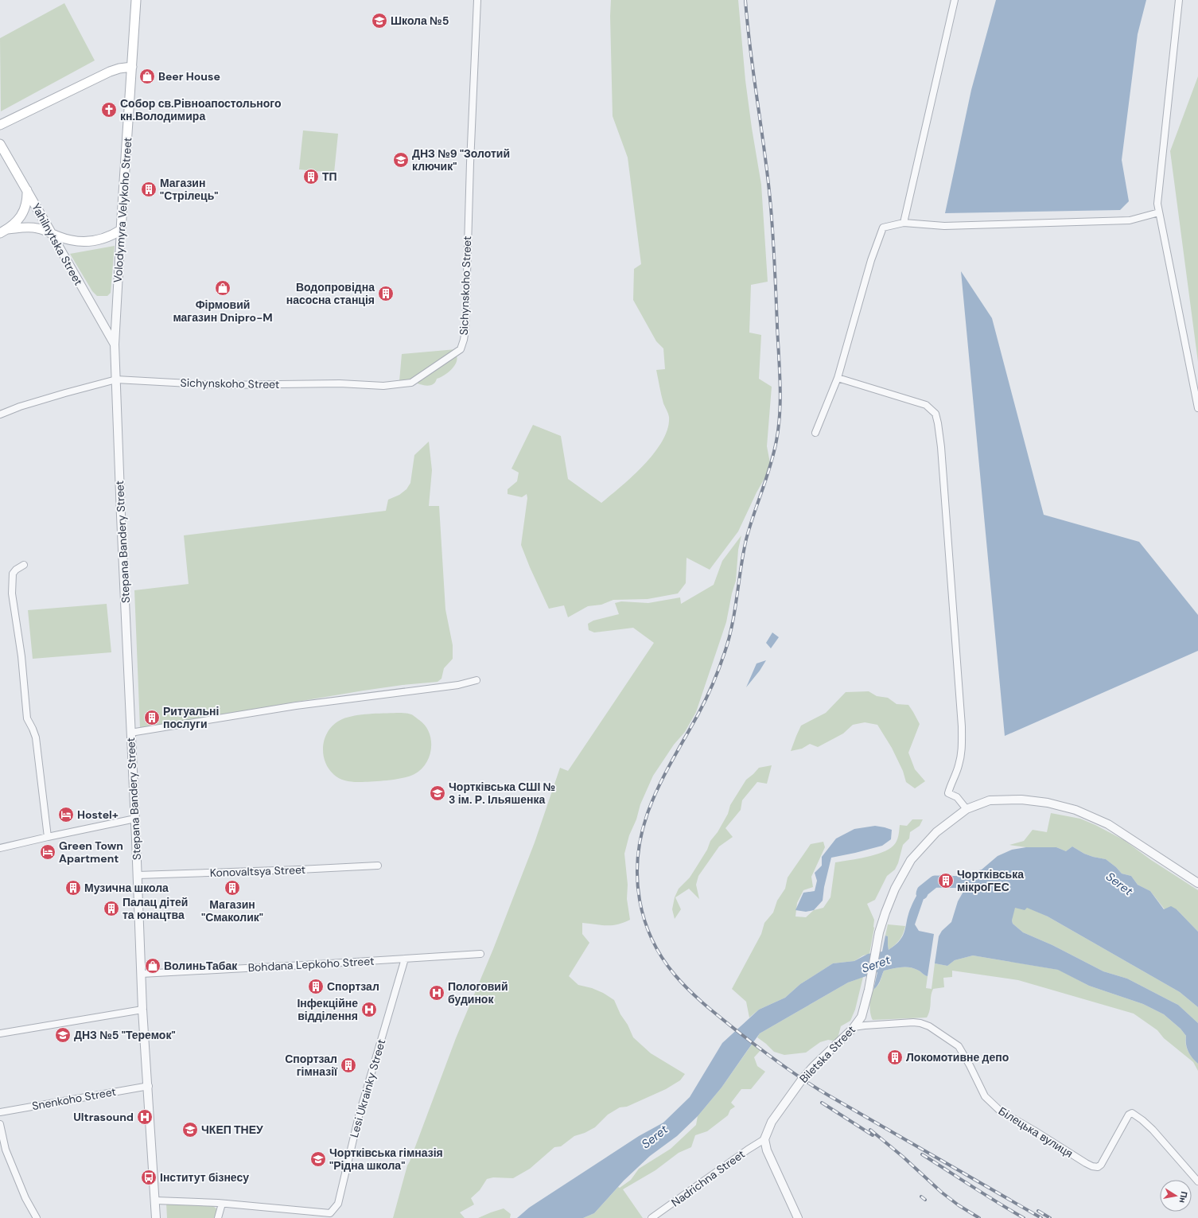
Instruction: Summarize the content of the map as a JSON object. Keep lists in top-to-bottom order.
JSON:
{
  "streets": {
    "main road": ["Volodymyra Velykoho Street", "Yahilnytska Street"],
    "street": [
      "Sichynskoho Street",
      "Stepana Bandery Street",
      "Konovaltsya Street",
      "Bohdana Lepkoho Street",
      "Biletska Street",
      "Lesi Ukrainky Street",
      "Snenkoho Street",
      "Білецька вулиця",
      "Nadrichna Street"
    ]
  },
  "crossings": [
    ["Volodymyra Velykoho Street", "Yahilnytska Street"],
    ["Volodymyra Velykoho Street", "Stepana Bandery Street"],
    ["Yahilnytska Street", "Stepana Bandery Street"],
    ["Sichynskoho Street", "Stepana Bandery Street"],
    ["Stepana Bandery Street", "Konovaltsya Street"],
    ["Stepana Bandery Street", "Bohdana Lepkoho Street"],
    ["Stepana Bandery Street", "Lesi Ukrainky Street"],
    ["Stepana Bandery Street", "Snenkoho Street"],
    ["Bohdana Lepkoho Street", "Lesi Ukrainky Street"],
    ["Biletska Street", "Білецька вулиця"],
    ["Biletska Street", "Nadrichna Street"]
  ],
  "water": ["Seret"],
  "places": {
    "school or university": [
      "Школа №5",
      "ДНЗ №9 \"Золотий ключик\"",
      "Чортківська СШІ № 3 ім. Р. Ільяшенка",
      "ДНЗ №5 \"Теремок\"",
      "ЧКЕП ТНЕУ",
      "Чортківська гімназія \"Рідна школа\""
    ],
    "shop": ["Beer House", "Фірмовий магазин Dnipro-M", "ВолиньТабак"],
    "church": ["Собор св.Рівноапостольного кн.Володимира"],
    "building": [
      "ТП",
      "Магазин \"Стрілець\"",
      "Водопровідна насосна станція",
      "Ритуальні послуги",
      "Чортківська мікроГЕС",
      "Музична школа",
      "Магазин \"Смаколик\"",
      "Палац дітей та юнацтва",
      "Спортзал",
      "Локомотивне депо",
      "Спортзал гімназії"
    ],
    "hotel": ["Hostel+", "Green Town Apartment"],
    "hospital": ["Пологовий будинок", "Інфекційне відділення", "Ultrasound"],
    "bus stop": ["Інститут бізнесу"]
  },
  "north": "right"
}
